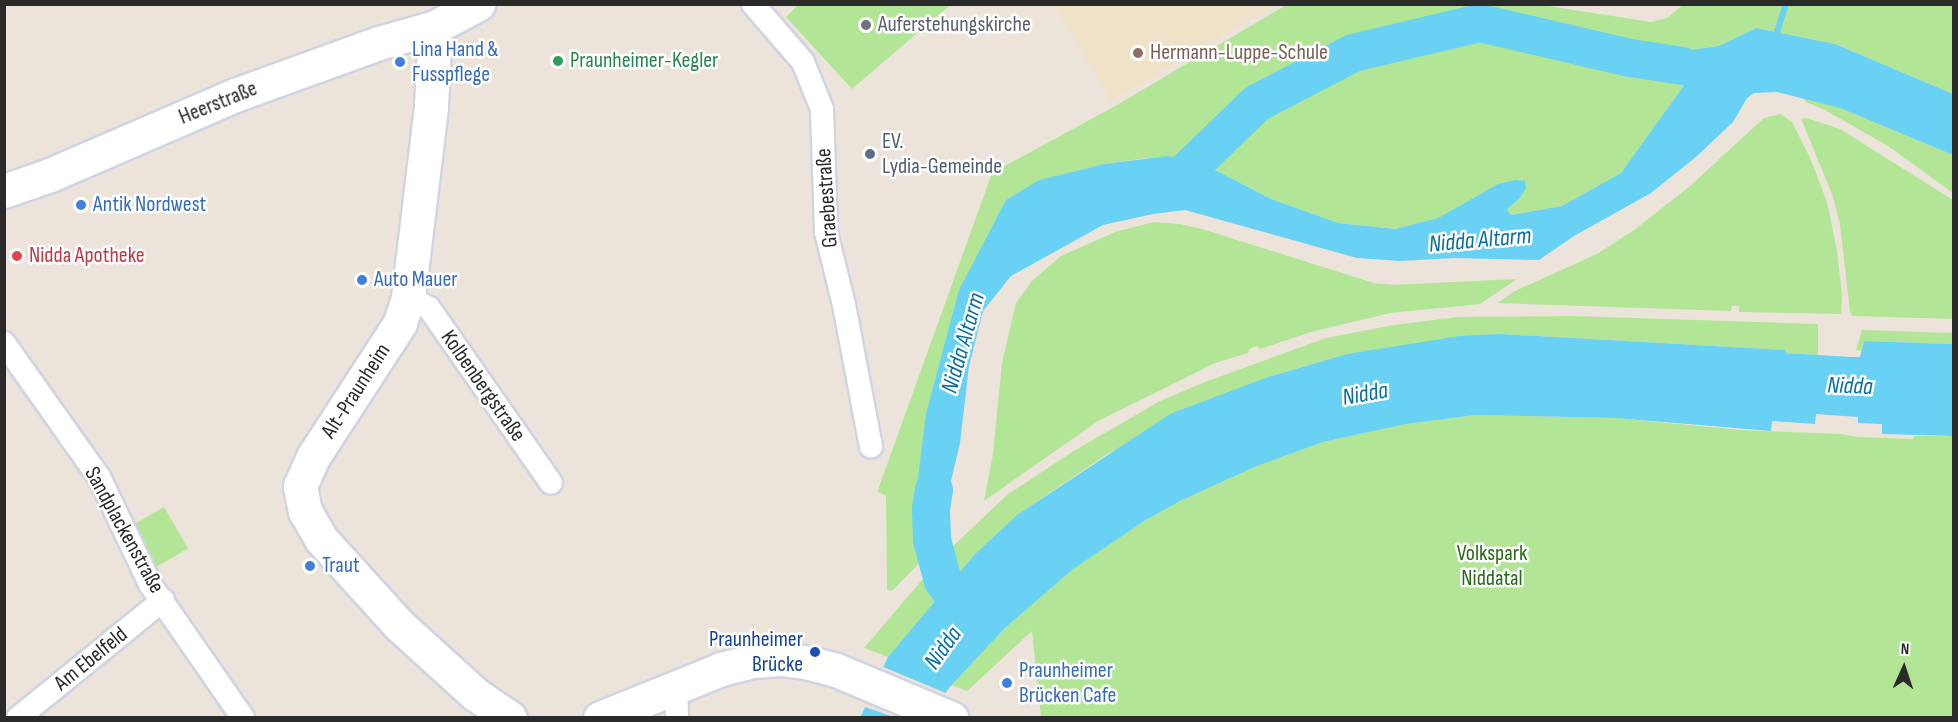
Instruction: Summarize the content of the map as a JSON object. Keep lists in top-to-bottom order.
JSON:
{
  "streets": {
    "main road": ["Heerstraße", "Alt-Praunheim"],
    "street": [
      "Graebestraße",
      "Kolbenbergstraße",
      "Sandplackenstraße",
      "Am Ebelfeld"
    ]
  },
  "crossings": [
    ["Heerstraße", "Alt-Praunheim"],
    ["Kolbenbergstraße", "Alt-Praunheim"],
    ["Sandplackenstraße", "Am Ebelfeld"]
  ],
  "water": ["Nidda Altarm", "Nidda"],
  "parks": ["Volkspark Niddatal"],
  "places": [
    "Auferstehungskirche",
    "Hermann-Luppe-Schule",
    "Praunheimer-Kegler",
    "Lina Hand & Fusspflege",
    "EV. Lydia-Gemeinde",
    "Antik Nordwest",
    "Nidda Apotheke",
    "Auto Mauer",
    "Traut",
    "Praunheimer Brücke",
    "Praunheimer Brücken Cafe"
  ],
  "north": "top"
}
